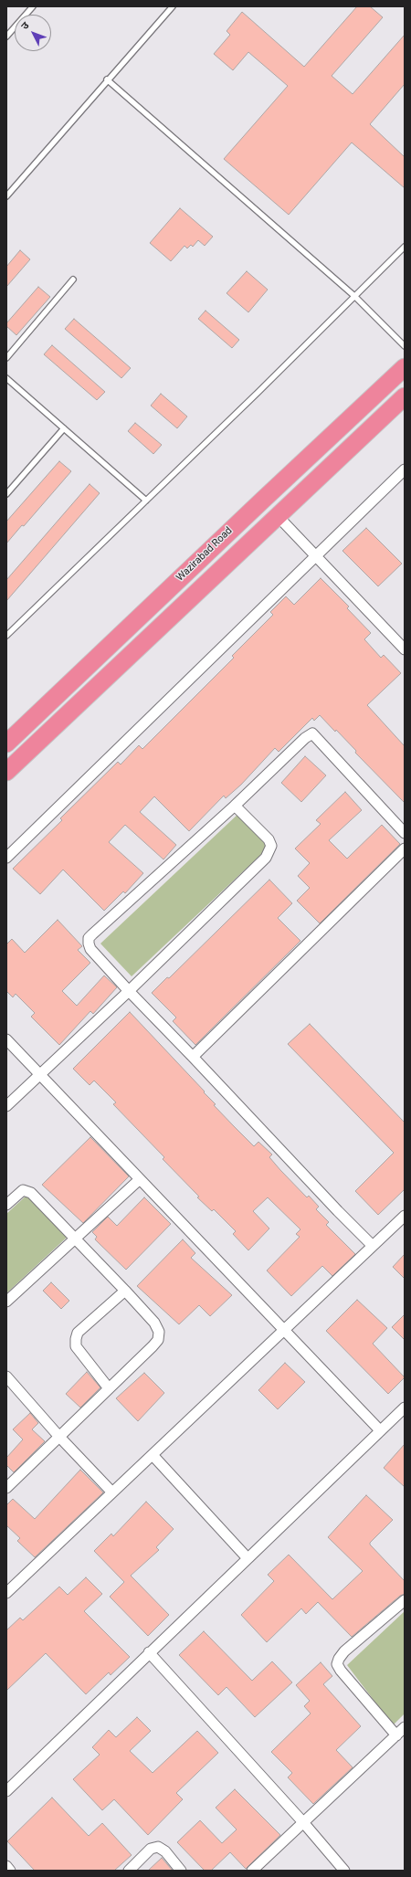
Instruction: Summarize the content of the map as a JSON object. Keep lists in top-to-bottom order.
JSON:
{
  "streets": {
    "highway": ["Wazirabad Road"]
  },
  "north": "top left"
}
